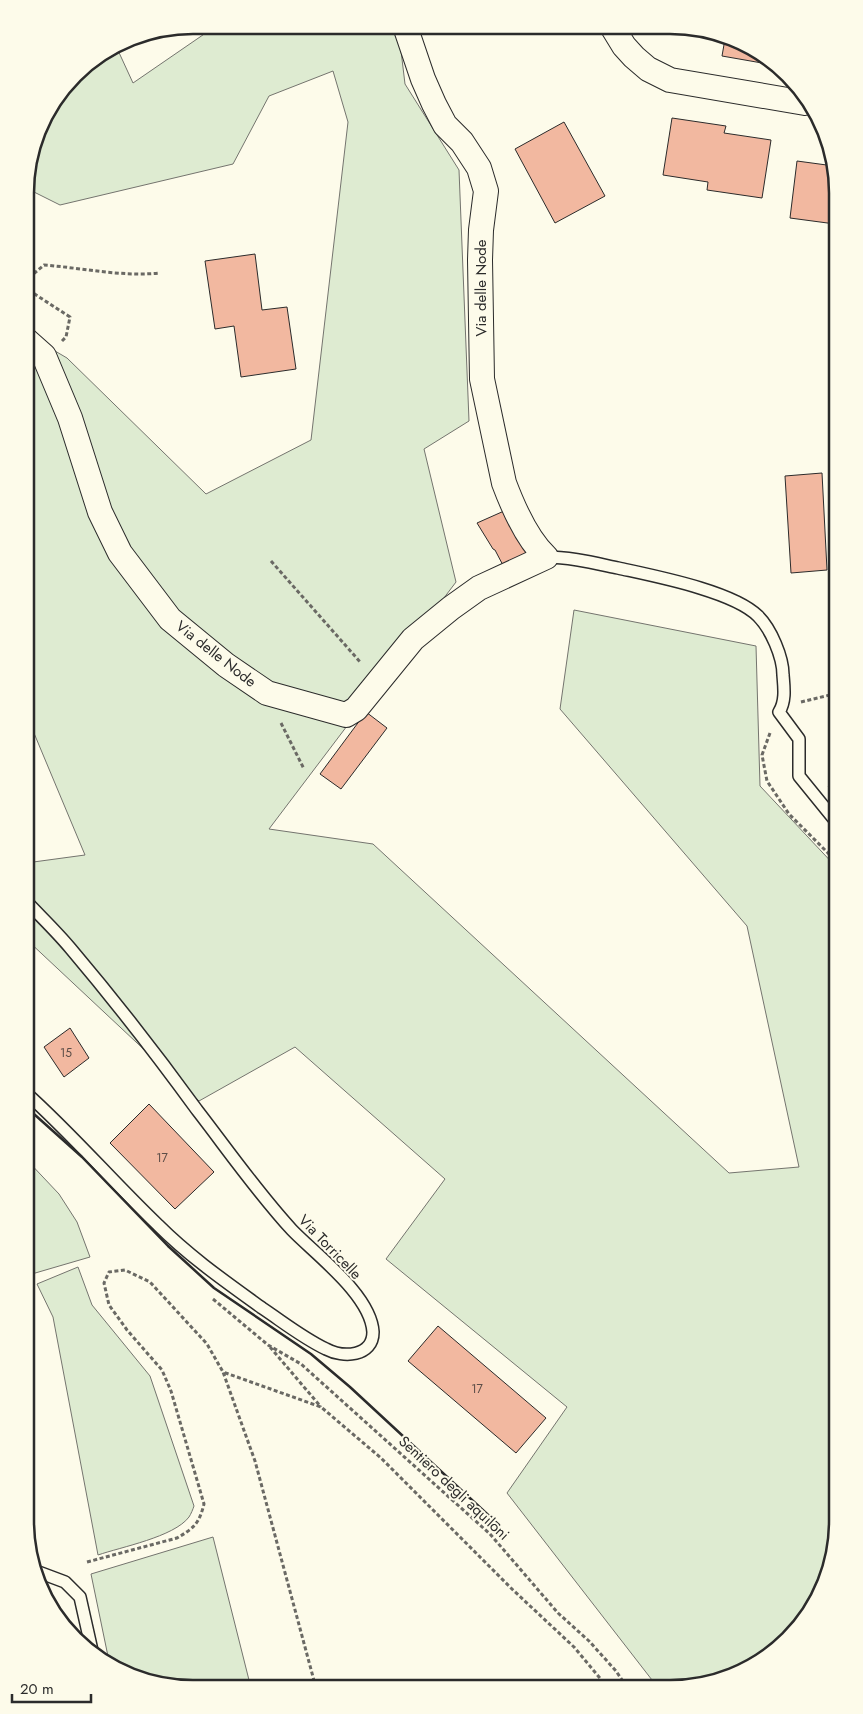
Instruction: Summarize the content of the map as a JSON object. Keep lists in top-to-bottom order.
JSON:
{
  "streets": {
    "street": ["Via delle Node"],
    "lane": ["Via Torricelle"],
    "path": ["Sentiero degli aquiloni"]
  },
  "house_numbers": ["15", "17", "17"],
  "scale_bar": "20 m"
}
